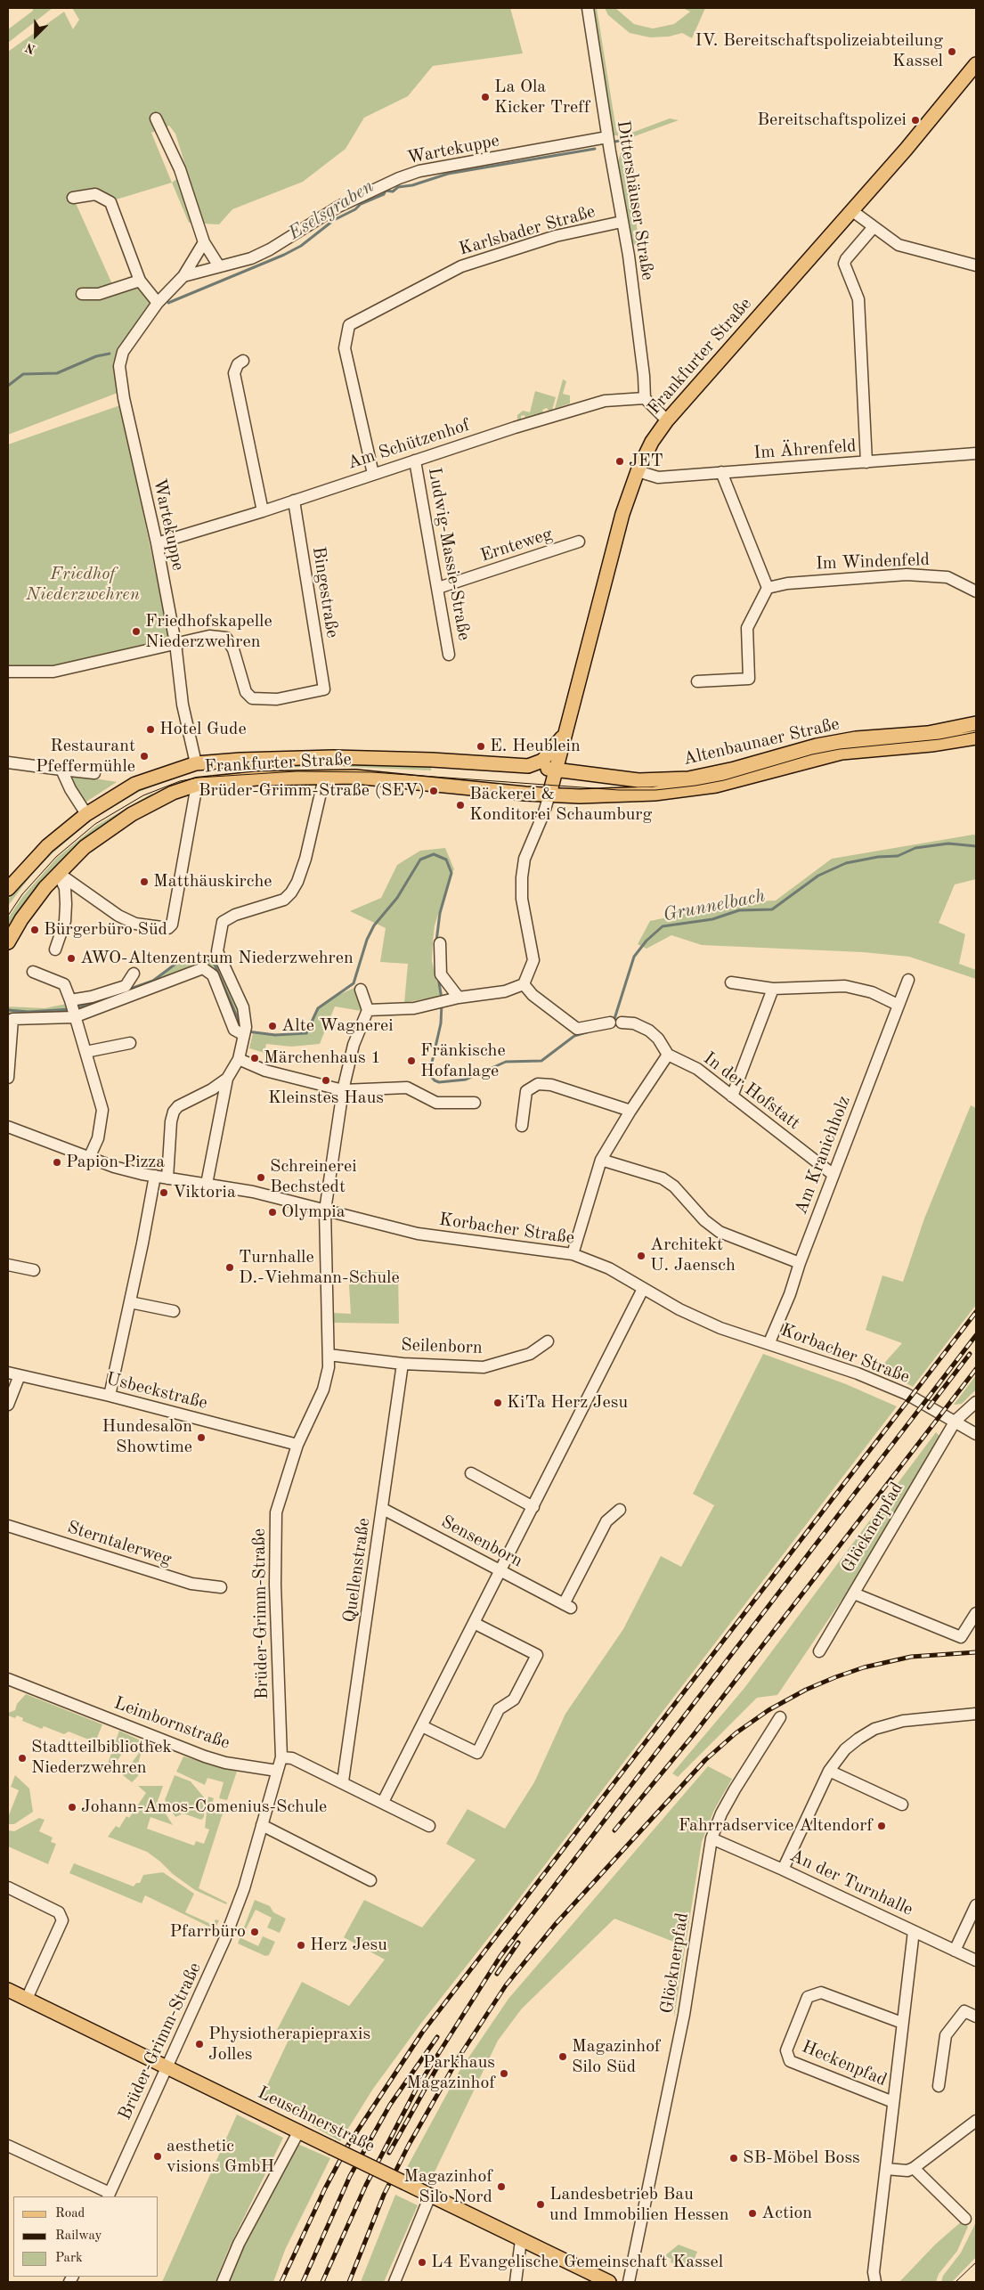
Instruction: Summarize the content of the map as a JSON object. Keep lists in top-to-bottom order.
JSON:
{
  "streets": {
    "main road": ["Frankfurter Straße", "Altenbaunaer Straße", "Leuschnerstraße"],
    "street": [
      "Wartekuppe",
      "Dittershäuser Straße",
      "Karlsbader Straße",
      "Am Schützenhof",
      "Im Ährenfeld",
      "Ernteweg",
      "Ludwig-Massie-Straße",
      "Im Windenfeld",
      "Bingestraße",
      "In der Hofstatt",
      "Am Kranichholz",
      "Korbacher Straße",
      "Seilenborn",
      "Usbeckstraße",
      "Glöcknerpfad",
      "Sensenborn",
      "Sterntalerweg",
      "Quellenstraße",
      "Brüder-Grimm-Straße",
      "Leimbornstraße",
      "An der Turnhalle",
      "Heckenpfad"
    ]
  },
  "crossings": [
    ["Wartekuppe", "Dittershäuser Straße"],
    ["Wartekuppe", "Frankfurter Straße"],
    ["Wartekuppe", "Am Schützenhof"],
    ["Wartekuppe", "Bingestraße"],
    ["Dittershäuser Straße", "Karlsbader Straße"],
    ["Dittershäuser Straße", "Am Schützenhof"],
    ["Karlsbader Straße", "Am Schützenhof"],
    ["Frankfurter Straße", "Im Ährenfeld"],
    ["Frankfurter Straße", "Altenbaunaer Straße"],
    ["Am Schützenhof", "Ludwig-Massie-Straße"],
    ["Am Schützenhof", "Bingestraße"],
    ["Ernteweg", "Ludwig-Massie-Straße"],
    ["In der Hofstatt", "Am Kranichholz"],
    ["Am Kranichholz", "Korbacher Straße"],
    ["Korbacher Straße", "Glöcknerpfad"],
    ["Korbacher Straße", "Brüder-Grimm-Straße"],
    ["Seilenborn", "Quellenstraße"],
    ["Seilenborn", "Brüder-Grimm-Straße"],
    ["Usbeckstraße", "Brüder-Grimm-Straße"],
    ["Glöcknerpfad", "An der Turnhalle"],
    ["Sensenborn", "Quellenstraße"],
    ["Brüder-Grimm-Straße", "Leimbornstraße"],
    ["Brüder-Grimm-Straße", "Leuschnerstraße"],
    ["An der Turnhalle", "Heckenpfad"]
  ],
  "water": ["Eselsgraben", "Grunnelbach"],
  "parks": ["Friedhof Niederzwehren"],
  "places": [
    "IV. Bereitschaftspolizeiabteilung Kassel",
    "La Ola Kicker Treff",
    "Bereitschaftspolizei",
    "JET",
    "Friedhofskapelle Niederzwehren",
    "Hotel Gude",
    "E. Heublein",
    "Restaurant Pfeffermühle",
    "Brüder-Grimm-Straße (SEV)",
    "Bäckerei & Konditorei Schaumburg",
    "Matthäuskirche",
    "Bürgerbüro Süd",
    "AWO-Altenzentrum Niederzwehren",
    "Alte Wagnerei",
    "Märchenhaus 1",
    "Fränkische Hofanlage",
    "Kleinstes Haus",
    "Papion Pizza",
    "Schreinerei Bechstedt",
    "Viktoria",
    "Olympia",
    "Architekt U. Jaensch",
    "Turnhalle D.-Viehmann-Schule",
    "KiTa Herz Jesu",
    "Hundesalon Showtime",
    "Stadtteilbibliothek Niederzwehren",
    "Johann-Amos-Comenius-Schule",
    "Fahrradservice Altendorf",
    "Pfarrbüro",
    "Herz Jesu",
    "Physiotherapiepraxis Jolles",
    "Magazinhof Silo Süd",
    "Parkhaus Magazinhof",
    "aesthetic visions GmbH",
    "SB-Möbel Boss",
    "Magazinhof Silo Nord",
    "Landesbetrieb Bau und Immobilien Hessen",
    "Action",
    "L4 Evangelische Gemeinschaft Kassel"
  ],
  "legend": ["Road", "Railway", "Park"],
  "north": "bottom left"
}
